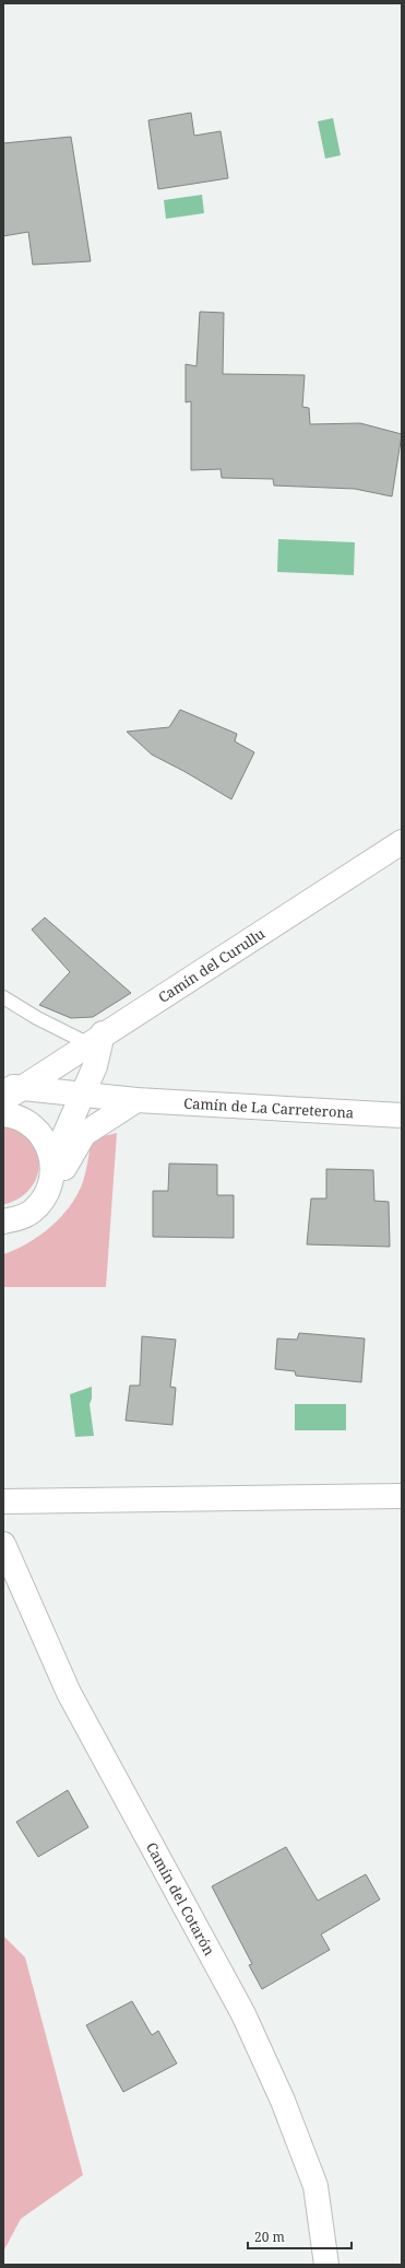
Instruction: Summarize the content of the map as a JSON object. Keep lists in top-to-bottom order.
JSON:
{
  "streets": {
    "street": ["Camín del Curullu", "Camín de La Carreterona", "Camín del Cotarón"]
  },
  "crossings": [
    ["Camín del Curullu", "Camín de La Carreterona"]
  ],
  "scale_bar": "20 m"
}
